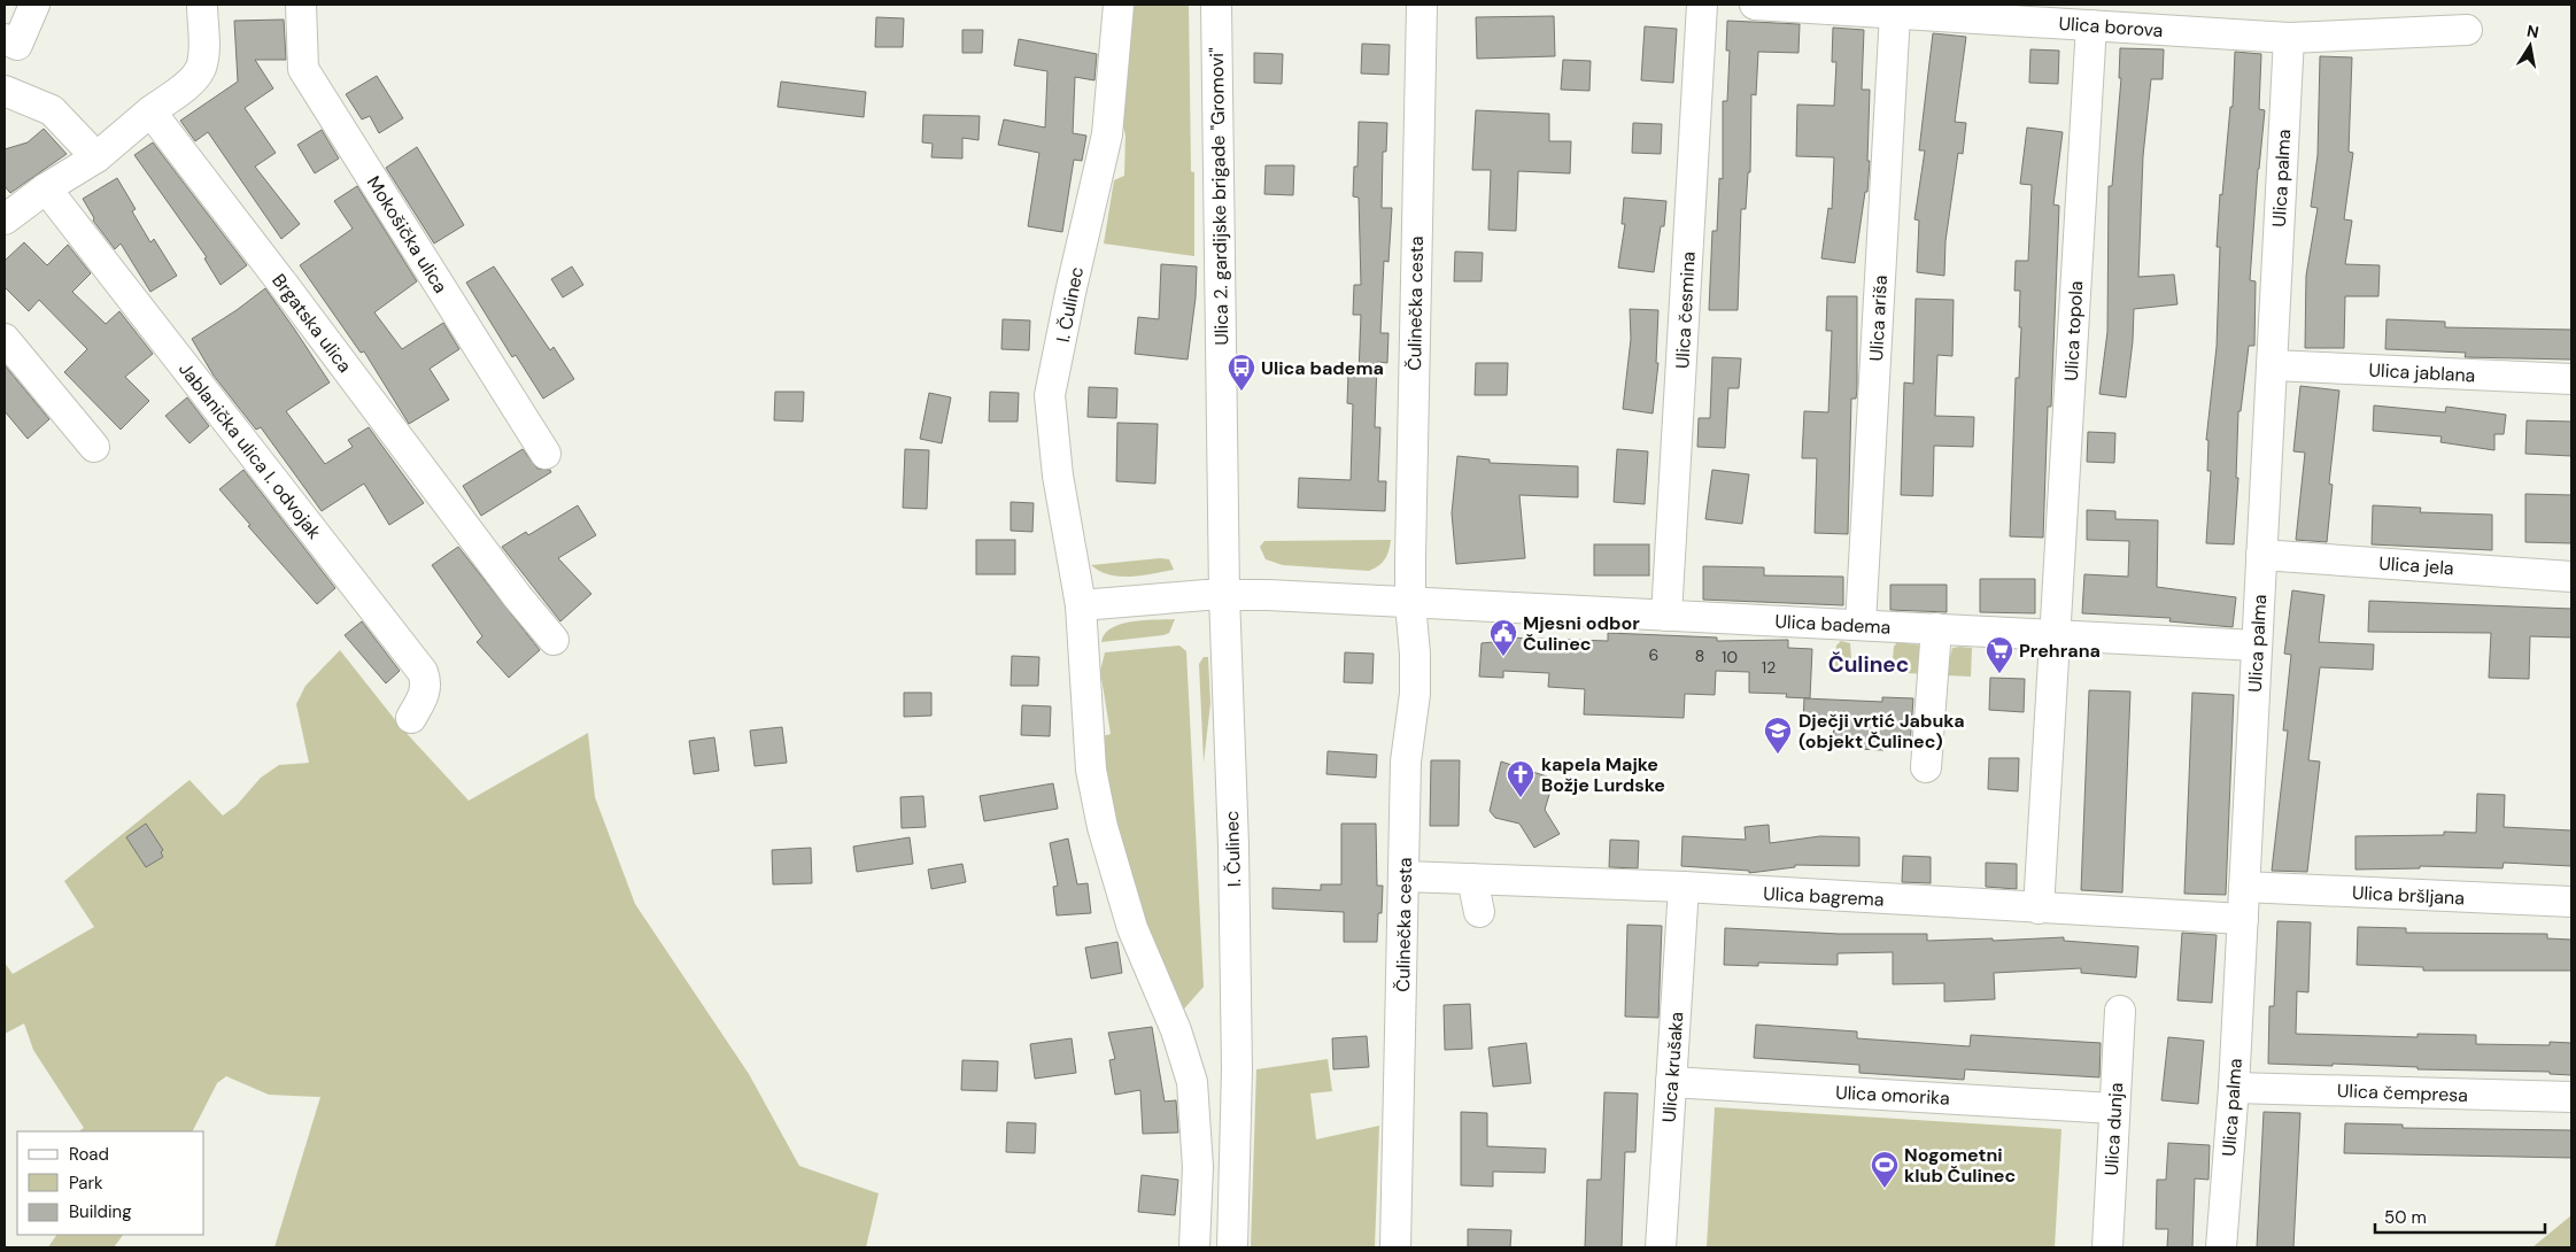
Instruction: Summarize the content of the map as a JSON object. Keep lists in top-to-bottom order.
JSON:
{
  "streets": {
    "street": [
      "Ulica borova",
      "Ulica palma",
      "Ulica 2. gardijske brigade \"Gromovi\"",
      "Mokošička ulica",
      "Čulinečka cesta",
      "I. Čulinec",
      "Ulica česmina",
      "Ulica ariša",
      "Brgatska ulica",
      "Ulica topola",
      "Ulica jablana",
      "Jablanička ulica I. odvojak",
      "Ulica jela",
      "Ulica badema",
      "Ulica bršljana",
      "Ulica bagrema",
      "Ulica krušaka",
      "Ulica čempresa",
      "Ulica omorika",
      "Ulica dunja"
    ]
  },
  "crossings": [
    ["Ulica borova", "Ulica palma"],
    ["Ulica borova", "Ulica ariša"],
    ["Ulica borova", "Ulica topola"],
    ["Ulica palma", "Ulica jablana"],
    ["Ulica palma", "Ulica jela"],
    ["Ulica palma", "Ulica badema"],
    ["Ulica palma", "Ulica bršljana"],
    ["Ulica palma", "Ulica bagrema"],
    ["Ulica palma", "Ulica čempresa"],
    ["Ulica 2. gardijske brigade \"Gromovi\"", "I. Čulinec"],
    ["Čulinečka cesta", "Ulica badema"],
    ["Čulinečka cesta", "Ulica bagrema"],
    ["Ulica česmina", "Ulica badema"],
    ["Ulica ariša", "Ulica badema"],
    ["Ulica topola", "Ulica badema"],
    ["Ulica topola", "Ulica bagrema"],
    ["Ulica bagrema", "Ulica krušaka"],
    ["Ulica krušaka", "Ulica omorika"],
    ["Ulica omorika", "Ulica dunja"]
  ],
  "districts": ["Čulinec"],
  "places": {
    "bus stop": ["Ulica badema"],
    "public building": ["Mjesni odbor Čulinec"],
    "supermarket": ["Prehrana"],
    "school or university": ["Dječji vrtić Jabuka (objekt Čulinec)"],
    "church": ["kapela Majke Božje Lurdske"],
    "sports": ["Nogometni klub Čulinec"]
  },
  "house_numbers": [
    "6",
    "8",
    "10",
    "12"
  ],
  "legend": ["Road", "Park", "Building"],
  "scale_bar": "50 m",
  "north": "top"
}
